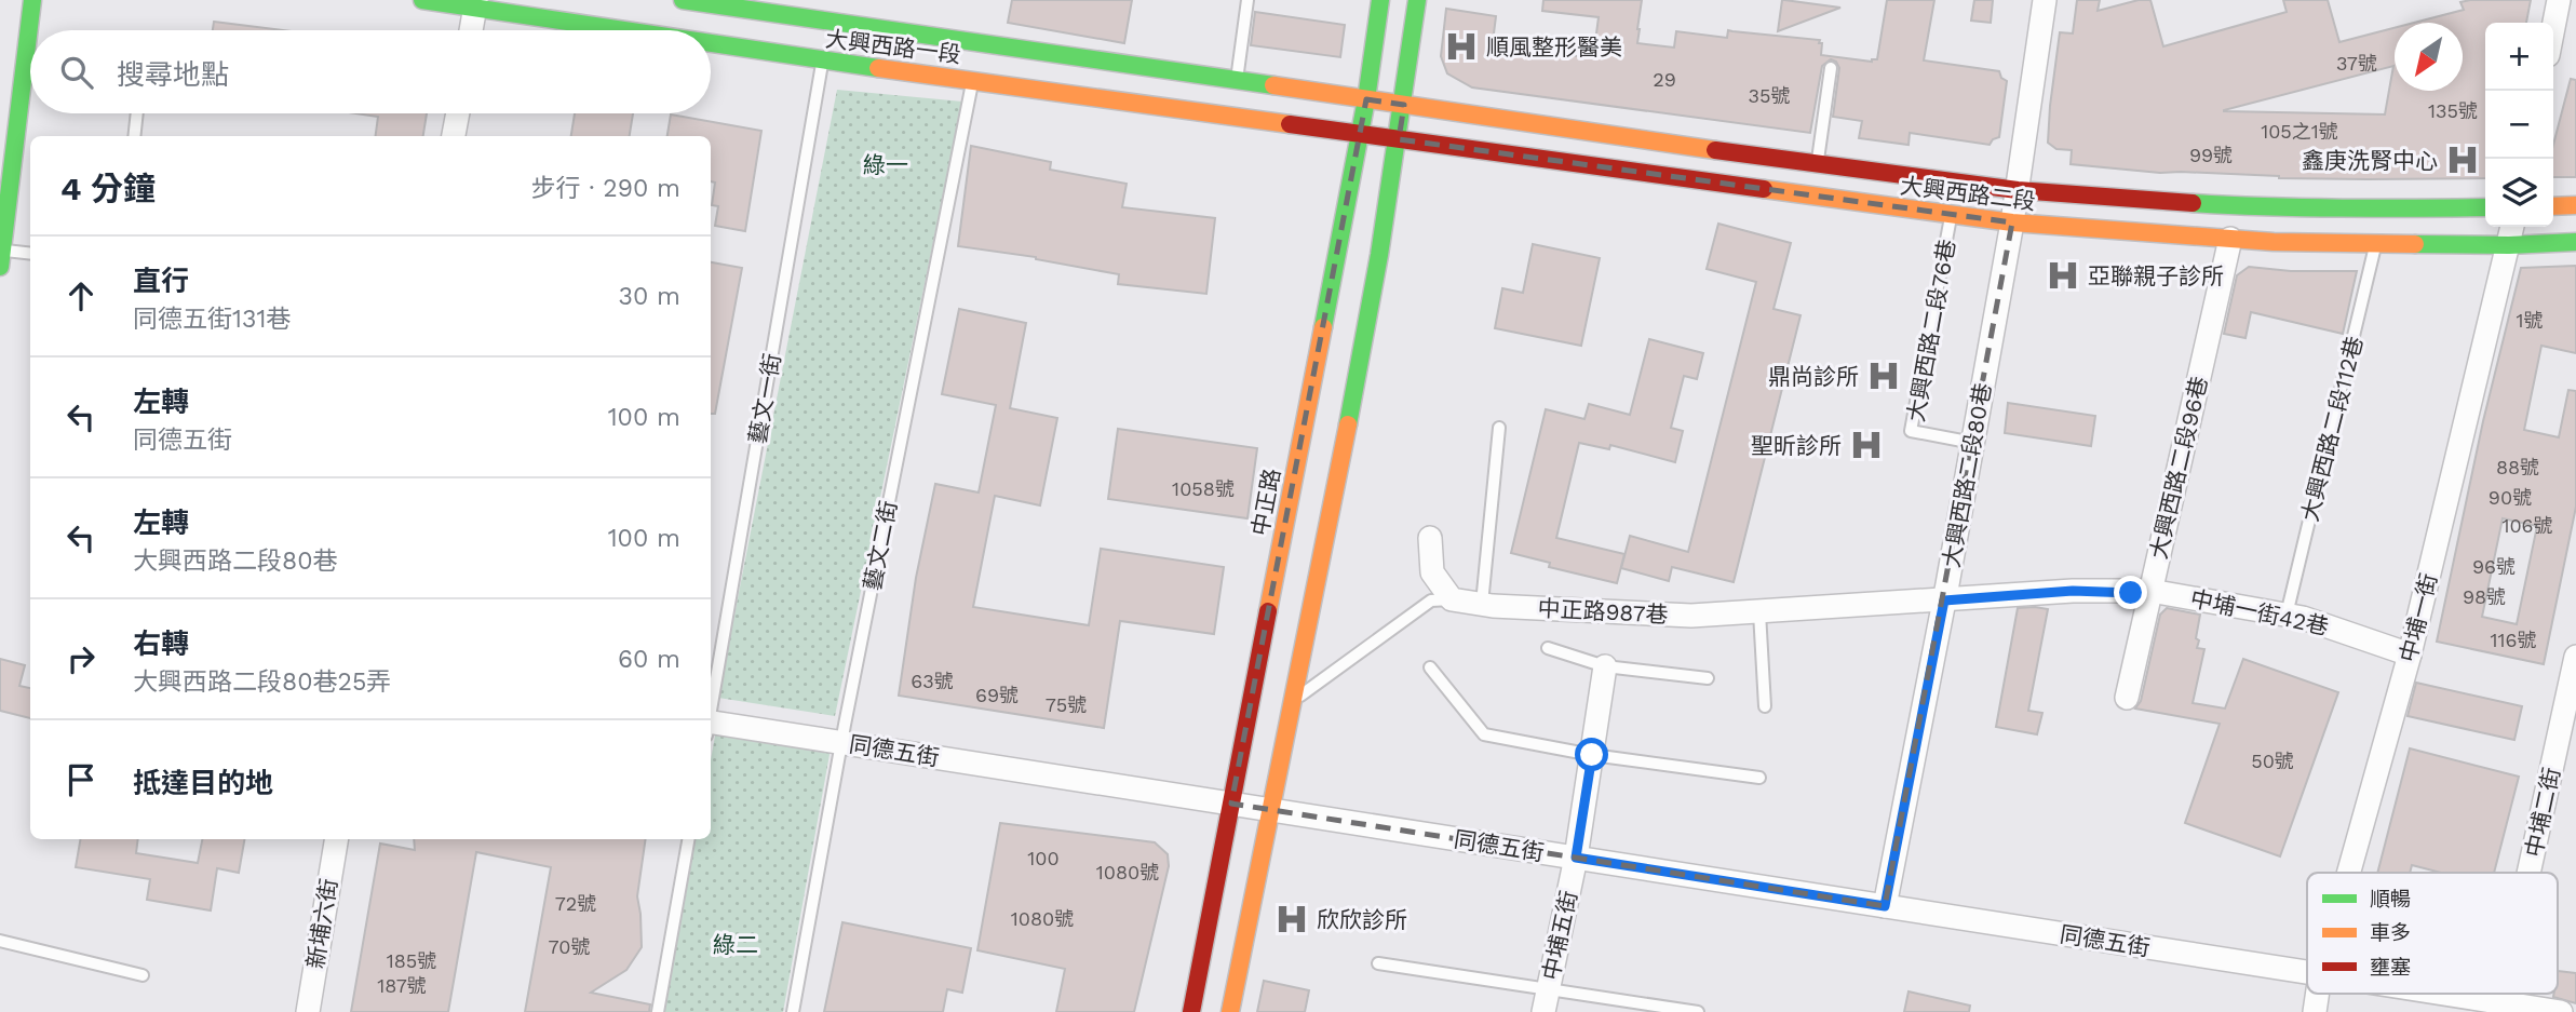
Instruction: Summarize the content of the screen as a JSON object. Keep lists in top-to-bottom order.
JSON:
{
  "streets": {
    "street": [
      "大興西路一段",
      "大興西路二段",
      "大興西路二段96巷",
      "大興西路二段80巷",
      "中正路",
      "中正路987巷",
      "中埔一街42巷",
      "中埔一街",
      "同德五街",
      "中埔二街",
      "新埔六街",
      "中埔五街"
    ],
    "lane": [
      "大興西路二段76巷",
      "藝文一街",
      "大興西路二段112巷",
      "藝文二街"
    ]
  },
  "crossings": [
    ["大興西路一段", "大興西路二段"],
    ["大興西路一段", "藝文一街"],
    ["大興西路一段", "中正路"],
    ["大興西路一段", "藝文二街"],
    ["大興西路二段", "大興西路二段76巷"],
    ["大興西路二段", "大興西路二段112巷"],
    ["大興西路二段", "大興西路二段96巷"],
    ["大興西路二段", "大興西路二段80巷"],
    ["大興西路二段", "中正路"],
    ["大興西路二段", "中埔一街"],
    ["大興西路二段76巷", "大興西路二段80巷"],
    ["大興西路二段112巷", "中埔一街42巷"],
    ["大興西路二段96巷", "中埔一街42巷"],
    ["大興西路二段80巷", "中正路987巷"],
    ["大興西路二段80巷", "中埔一街42巷"],
    ["大興西路二段80巷", "同德五街"],
    ["中正路", "同德五街"],
    ["藝文二街", "同德五街"],
    ["中正路987巷", "中埔一街42巷"],
    ["中埔一街42巷", "中埔一街"],
    ["同德五街", "中埔五街"]
  ],
  "parks": ["綠一", "綠二"],
  "places": {
    "hospital": [
      "順風整形醫美",
      "鑫庚洗腎中心",
      "亞聯親子診所",
      "鼎尚診所",
      "聖昕診所",
      "欣欣診所"
    ]
  },
  "house_numbers": [
    "37號",
    "29",
    "35號",
    "135號",
    "105之1號",
    "99號",
    "1號",
    "88號",
    "1058號",
    "90號",
    "106號",
    "96號",
    "98號",
    "116號",
    "63號",
    "69號",
    "75號",
    "50號",
    "100",
    "1080號",
    "72號",
    "1080號",
    "70號",
    "185號",
    "187號"
  ],
  "legend": ["順暢", "車多", "壅塞"],
  "north": "bottom left",
  "page": {
    "map_buttons": ["+", "−"],
    "search": "搜尋地點",
    "heading": ["4 分鐘", "步行 · 290 m"],
    "list": [
      ["直行", "同德五街131巷", "30 m"],
      ["左轉", "同德五街", "100 m"],
      ["左轉", "大興西路二段80巷", "100 m"],
      ["右轉", "大興西路二段80巷25弄", "60 m"],
      "抵達目的地"
    ]
  }
}
